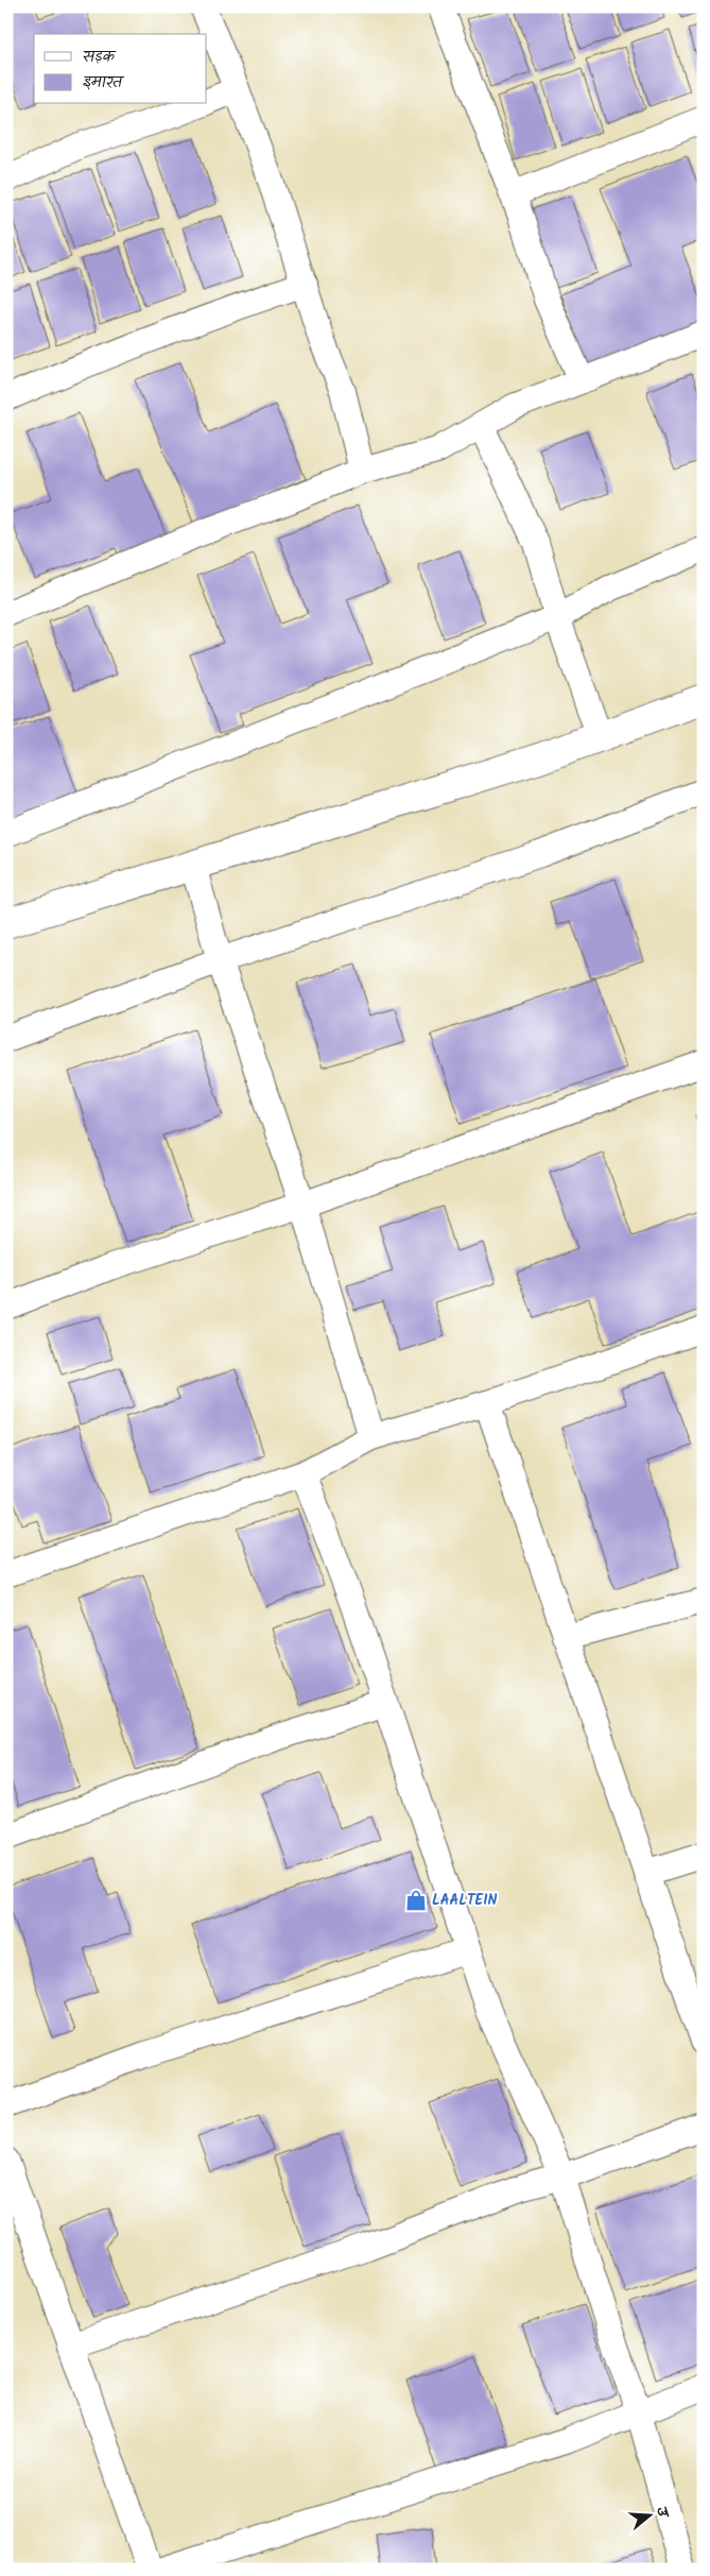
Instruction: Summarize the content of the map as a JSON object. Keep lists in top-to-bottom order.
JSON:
{
  "places": {
    "shop": ["LAALTEIN"]
  },
  "legend": ["सड़क", "इमारत"],
  "north": "right"
}
